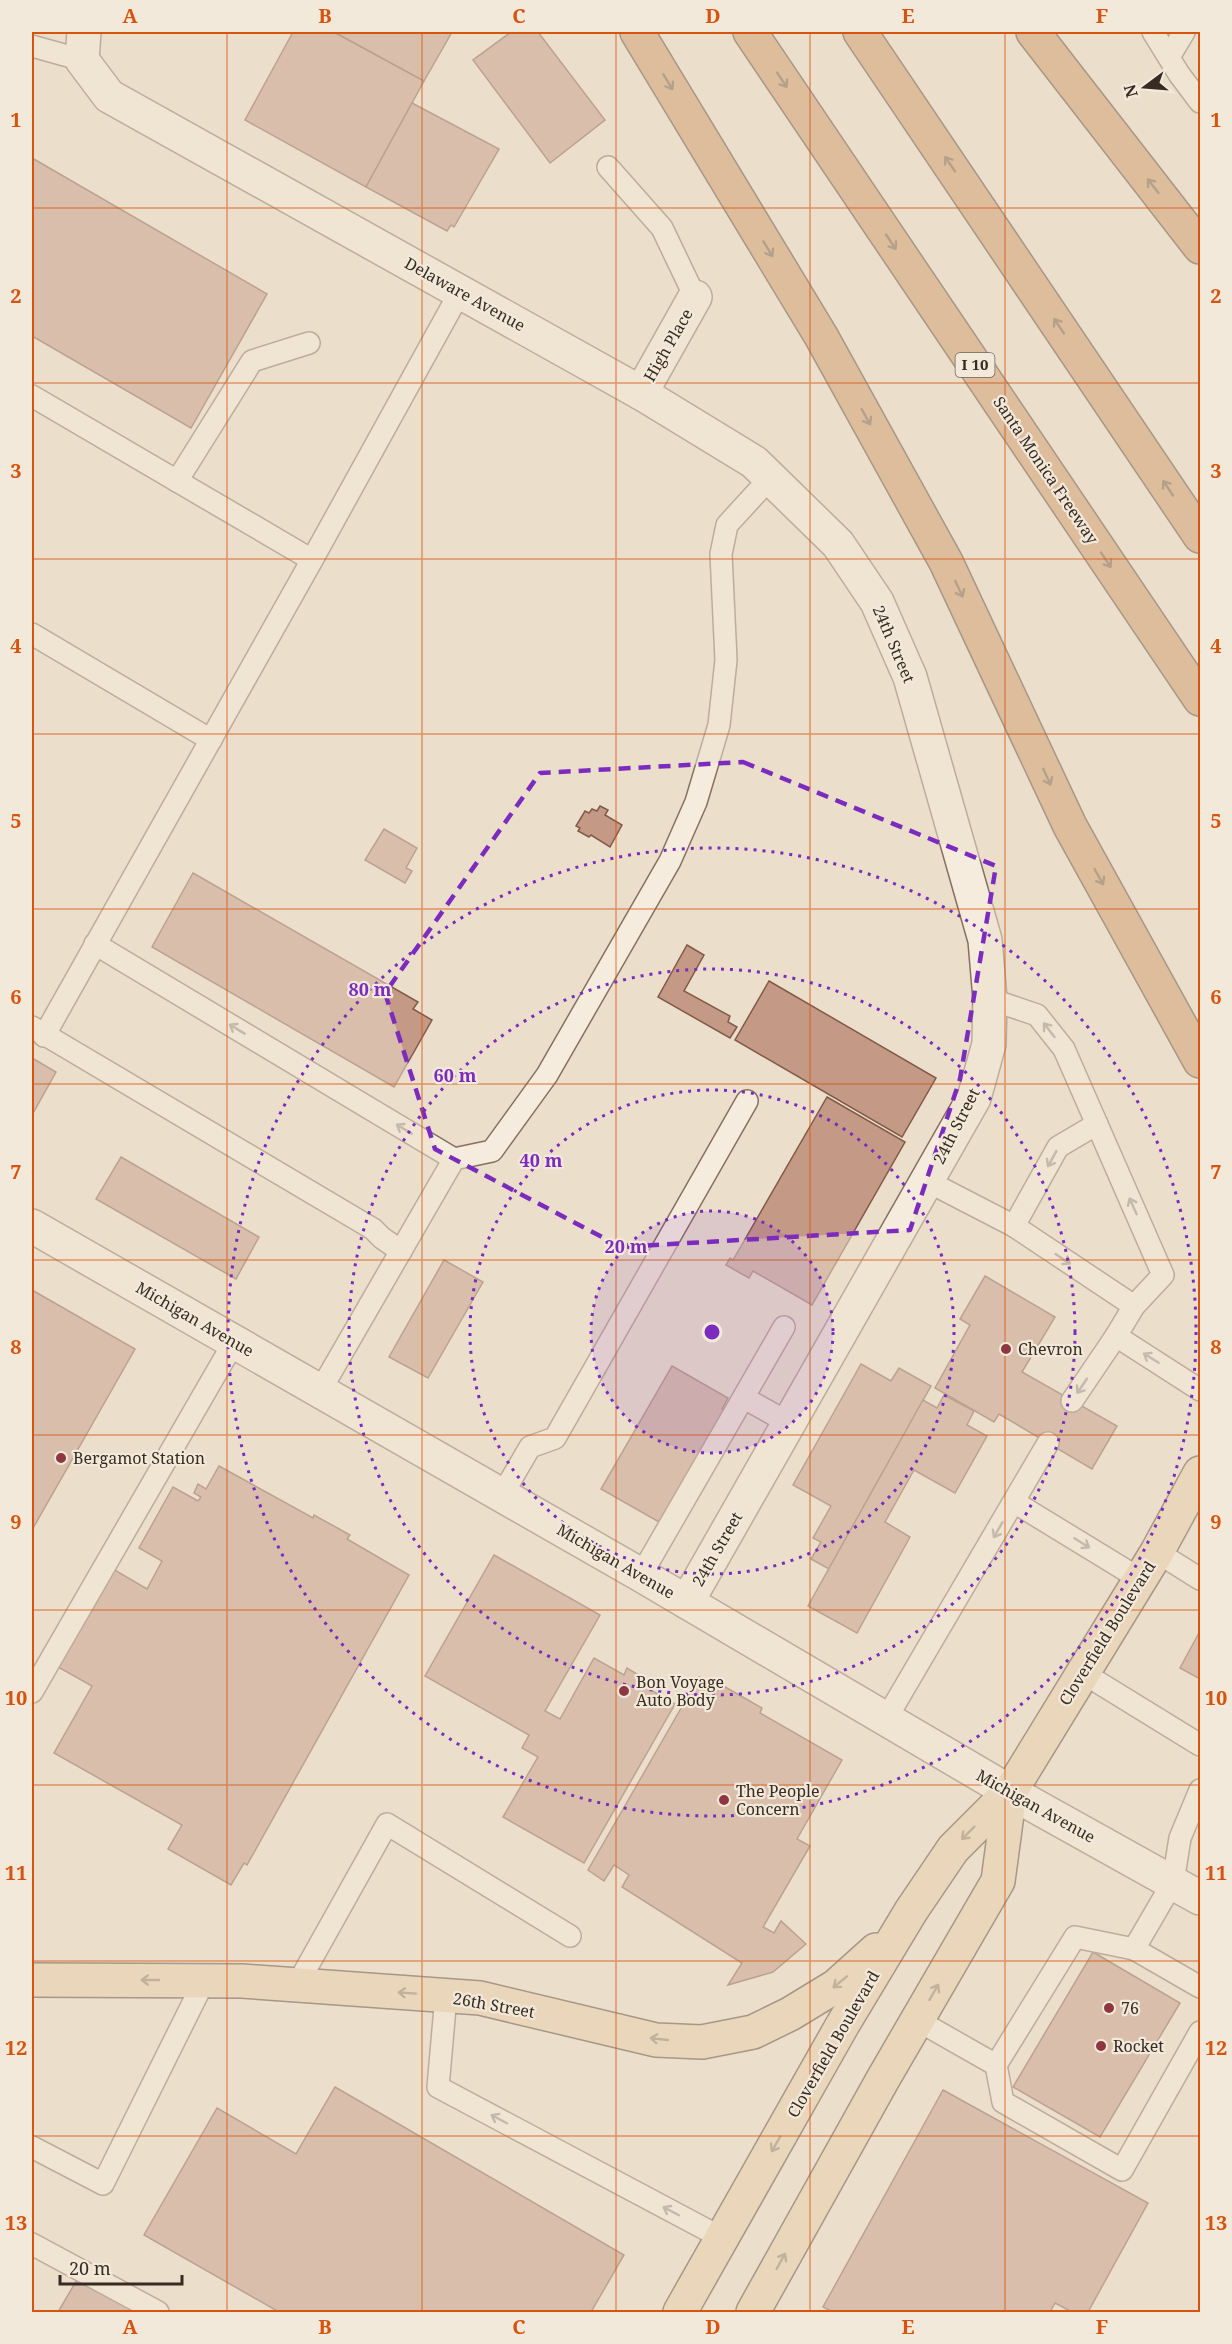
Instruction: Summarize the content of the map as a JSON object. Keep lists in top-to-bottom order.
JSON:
{
  "streets": {
    "highway": ["I 10", "Santa Monica Freeway"],
    "main road": ["Cloverfield Boulevard", "26th Street"],
    "street": [
      "Delaware Avenue",
      "High Place",
      "24th Street",
      "Michigan Avenue"
    ]
  },
  "crossings": [
    ["Delaware Avenue", "High Place"],
    ["Delaware Avenue", "24th Street"],
    ["24th Street", "Michigan Avenue"],
    ["Michigan Avenue", "Cloverfield Boulevard"],
    ["Cloverfield Boulevard", "26th Street"]
  ],
  "one_way": ["26th Street"],
  "places": [
    "Chevron",
    "Bergamot Station",
    "Bon Voyage Auto Body",
    "The People Concern",
    "76",
    "Rocket"
  ],
  "scale_bar": "20 m",
  "north": "left",
  "grid": {
    "columns": [
      "A",
      "B",
      "C",
      "D",
      "E",
      "F"
    ],
    "rows": [
      "1",
      "2",
      "3",
      "4",
      "5",
      "6",
      "7",
      "8",
      "9",
      "10",
      "11",
      "12",
      "13"
    ]
  },
  "rings": [
    "80 m",
    "60 m",
    "40 m",
    "20 m"
  ]
}
